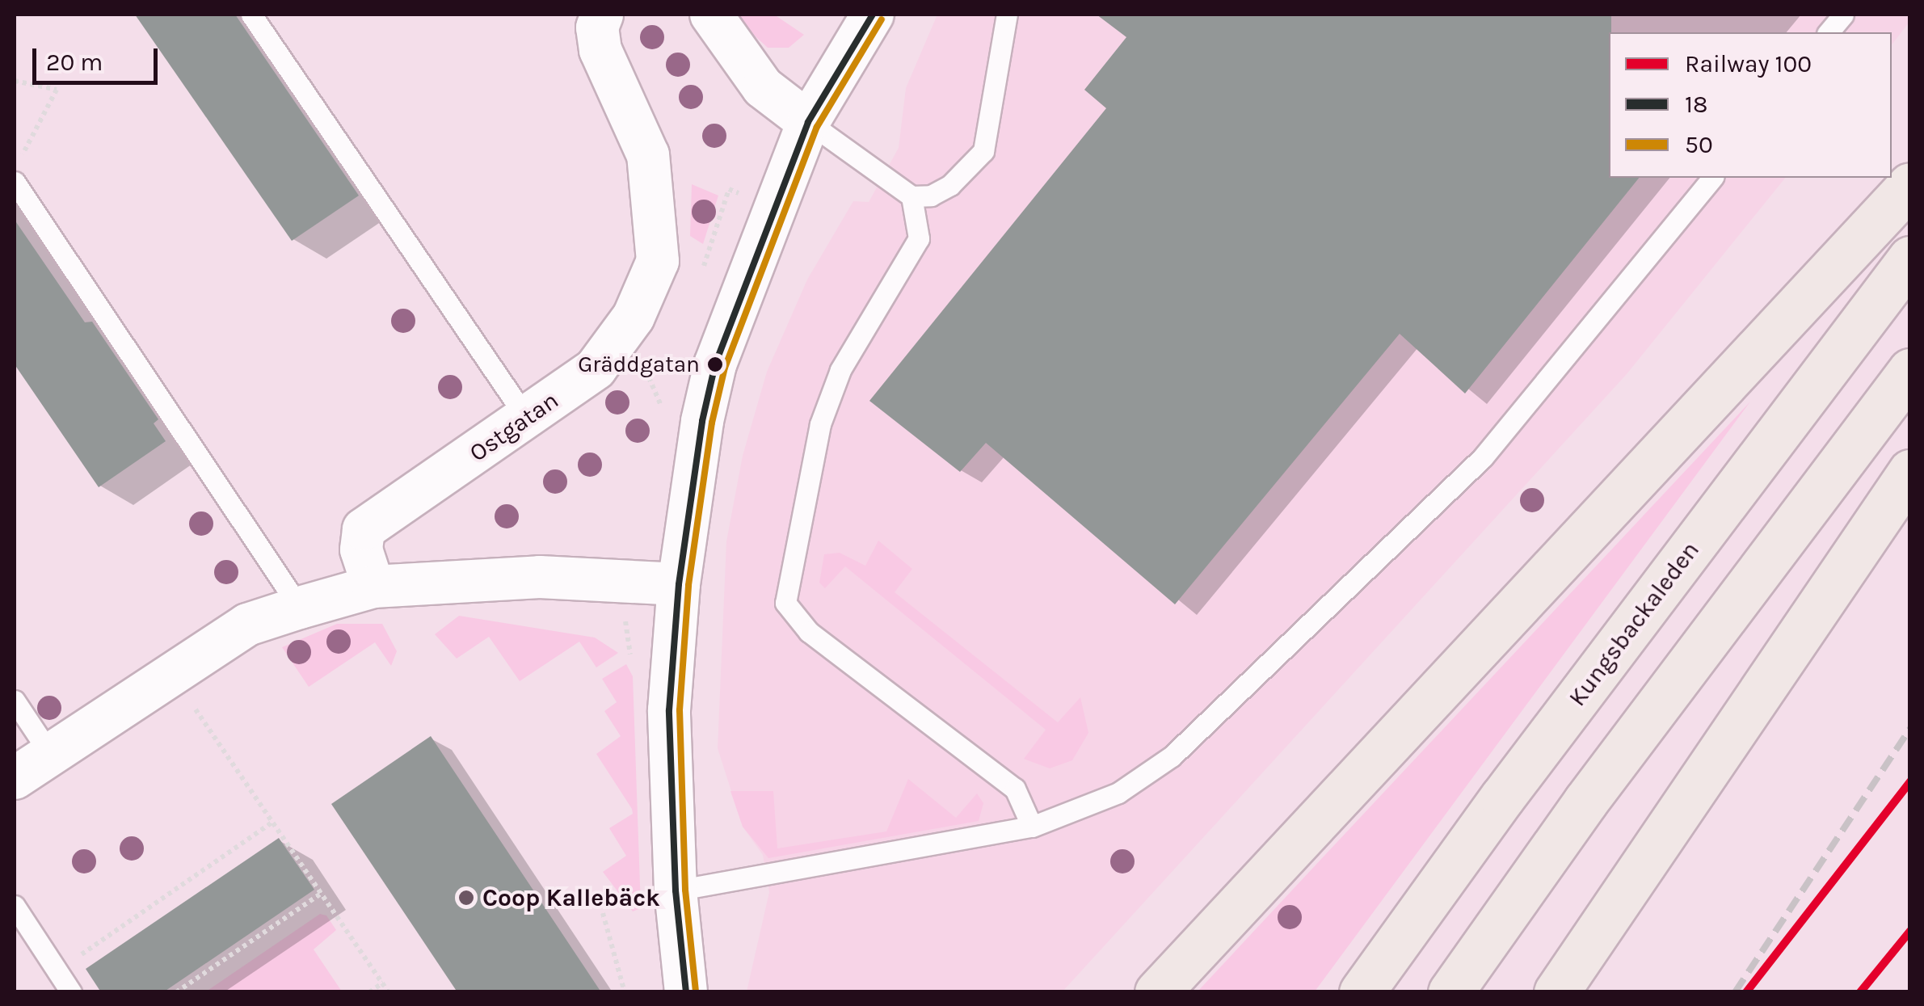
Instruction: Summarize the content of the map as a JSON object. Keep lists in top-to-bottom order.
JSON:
{
  "streets": {
    "highway": ["Kungsbackaleden"],
    "street": ["Ostgatan"]
  },
  "places": ["Gräddgatan", "Coop Kallebäck"],
  "lines": ["transit line 18", "transit line 50", "rail line 100"],
  "legend": ["Railway 100", "18", "50"],
  "scale_bar": "20 m"
}
